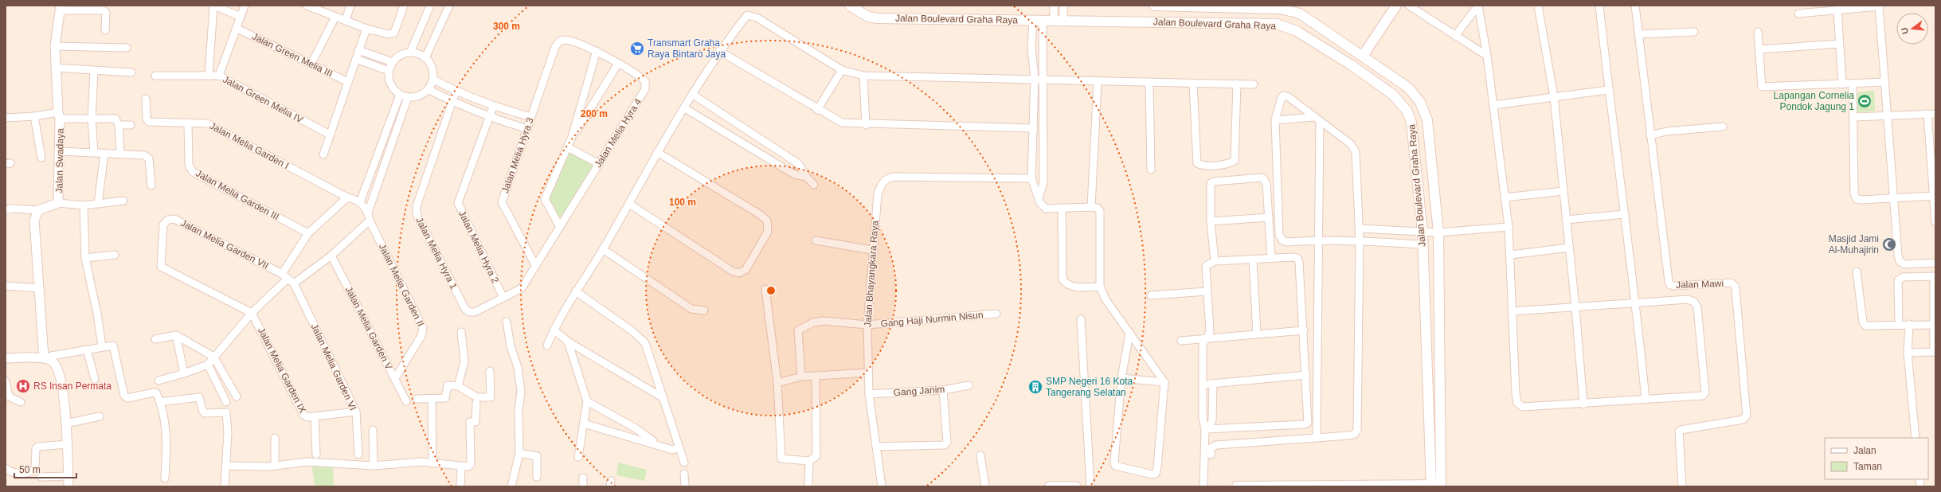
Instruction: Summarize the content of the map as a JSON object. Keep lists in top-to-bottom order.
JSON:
{
  "streets": {
    "main road": ["Jalan Boulevard Graha Raya"],
    "street": [
      "Jalan Green Melia III",
      "Jalan Green Melia IV",
      "Jalan Melia Hyra 4",
      "Jalan Melia Garden I",
      "Jalan Melia Hyra 3",
      "Jalan Swadaya",
      "Jalan Melia Garden III",
      "Jalan Melia Garden VII",
      "Jalan Melia Hyra 2",
      "Jalan Melia Hyra 1",
      "Jalan Bhayangkara Raya",
      "Jalan Mawi",
      "Jalan Melia Garden II",
      "Gang Haji Nurmin Nisun",
      "Jalan Melia Garden V",
      "Jalan Melia Garden VI",
      "Jalan Melia Garden IX",
      "Gang Janim"
    ]
  },
  "crossings": [
    ["Jalan Melia Hyra 4", "Jalan Melia Hyra 3"],
    ["Jalan Melia Hyra 4", "Jalan Melia Hyra 1"],
    ["Jalan Melia Garden I", "Jalan Melia Garden III"],
    ["Jalan Melia Hyra 3", "Jalan Melia Hyra 1"],
    ["Jalan Melia Garden VII", "Jalan Melia Garden VI"],
    ["Jalan Melia Garden VII", "Jalan Melia Garden IX"],
    ["Jalan Melia Hyra 2", "Jalan Melia Hyra 1"],
    ["Jalan Bhayangkara Raya", "Gang Haji Nurmin Nisun"],
    ["Jalan Bhayangkara Raya", "Gang Janim"],
    ["Jalan Melia Garden II", "Jalan Melia Garden V"],
    ["Jalan Melia Garden VI", "Jalan Melia Garden IX"]
  ],
  "places": {
    "supermarket": ["Transmart Graha Raya Bintaro Jaya"],
    "sports": ["Lapangan Cornelia Pondok Jagung 1"],
    "mosque": ["Masjid Jami Al-Muhajirin"],
    "hospital": ["RS Insan Permata"],
    "building": ["SMP Negeri 16 Kota Tangerang Selatan"]
  },
  "legend": ["Jalan", "Taman"],
  "scale_bar": "50 m",
  "north": "left",
  "rings": ["300 m", "200 m", "100 m"]
}
